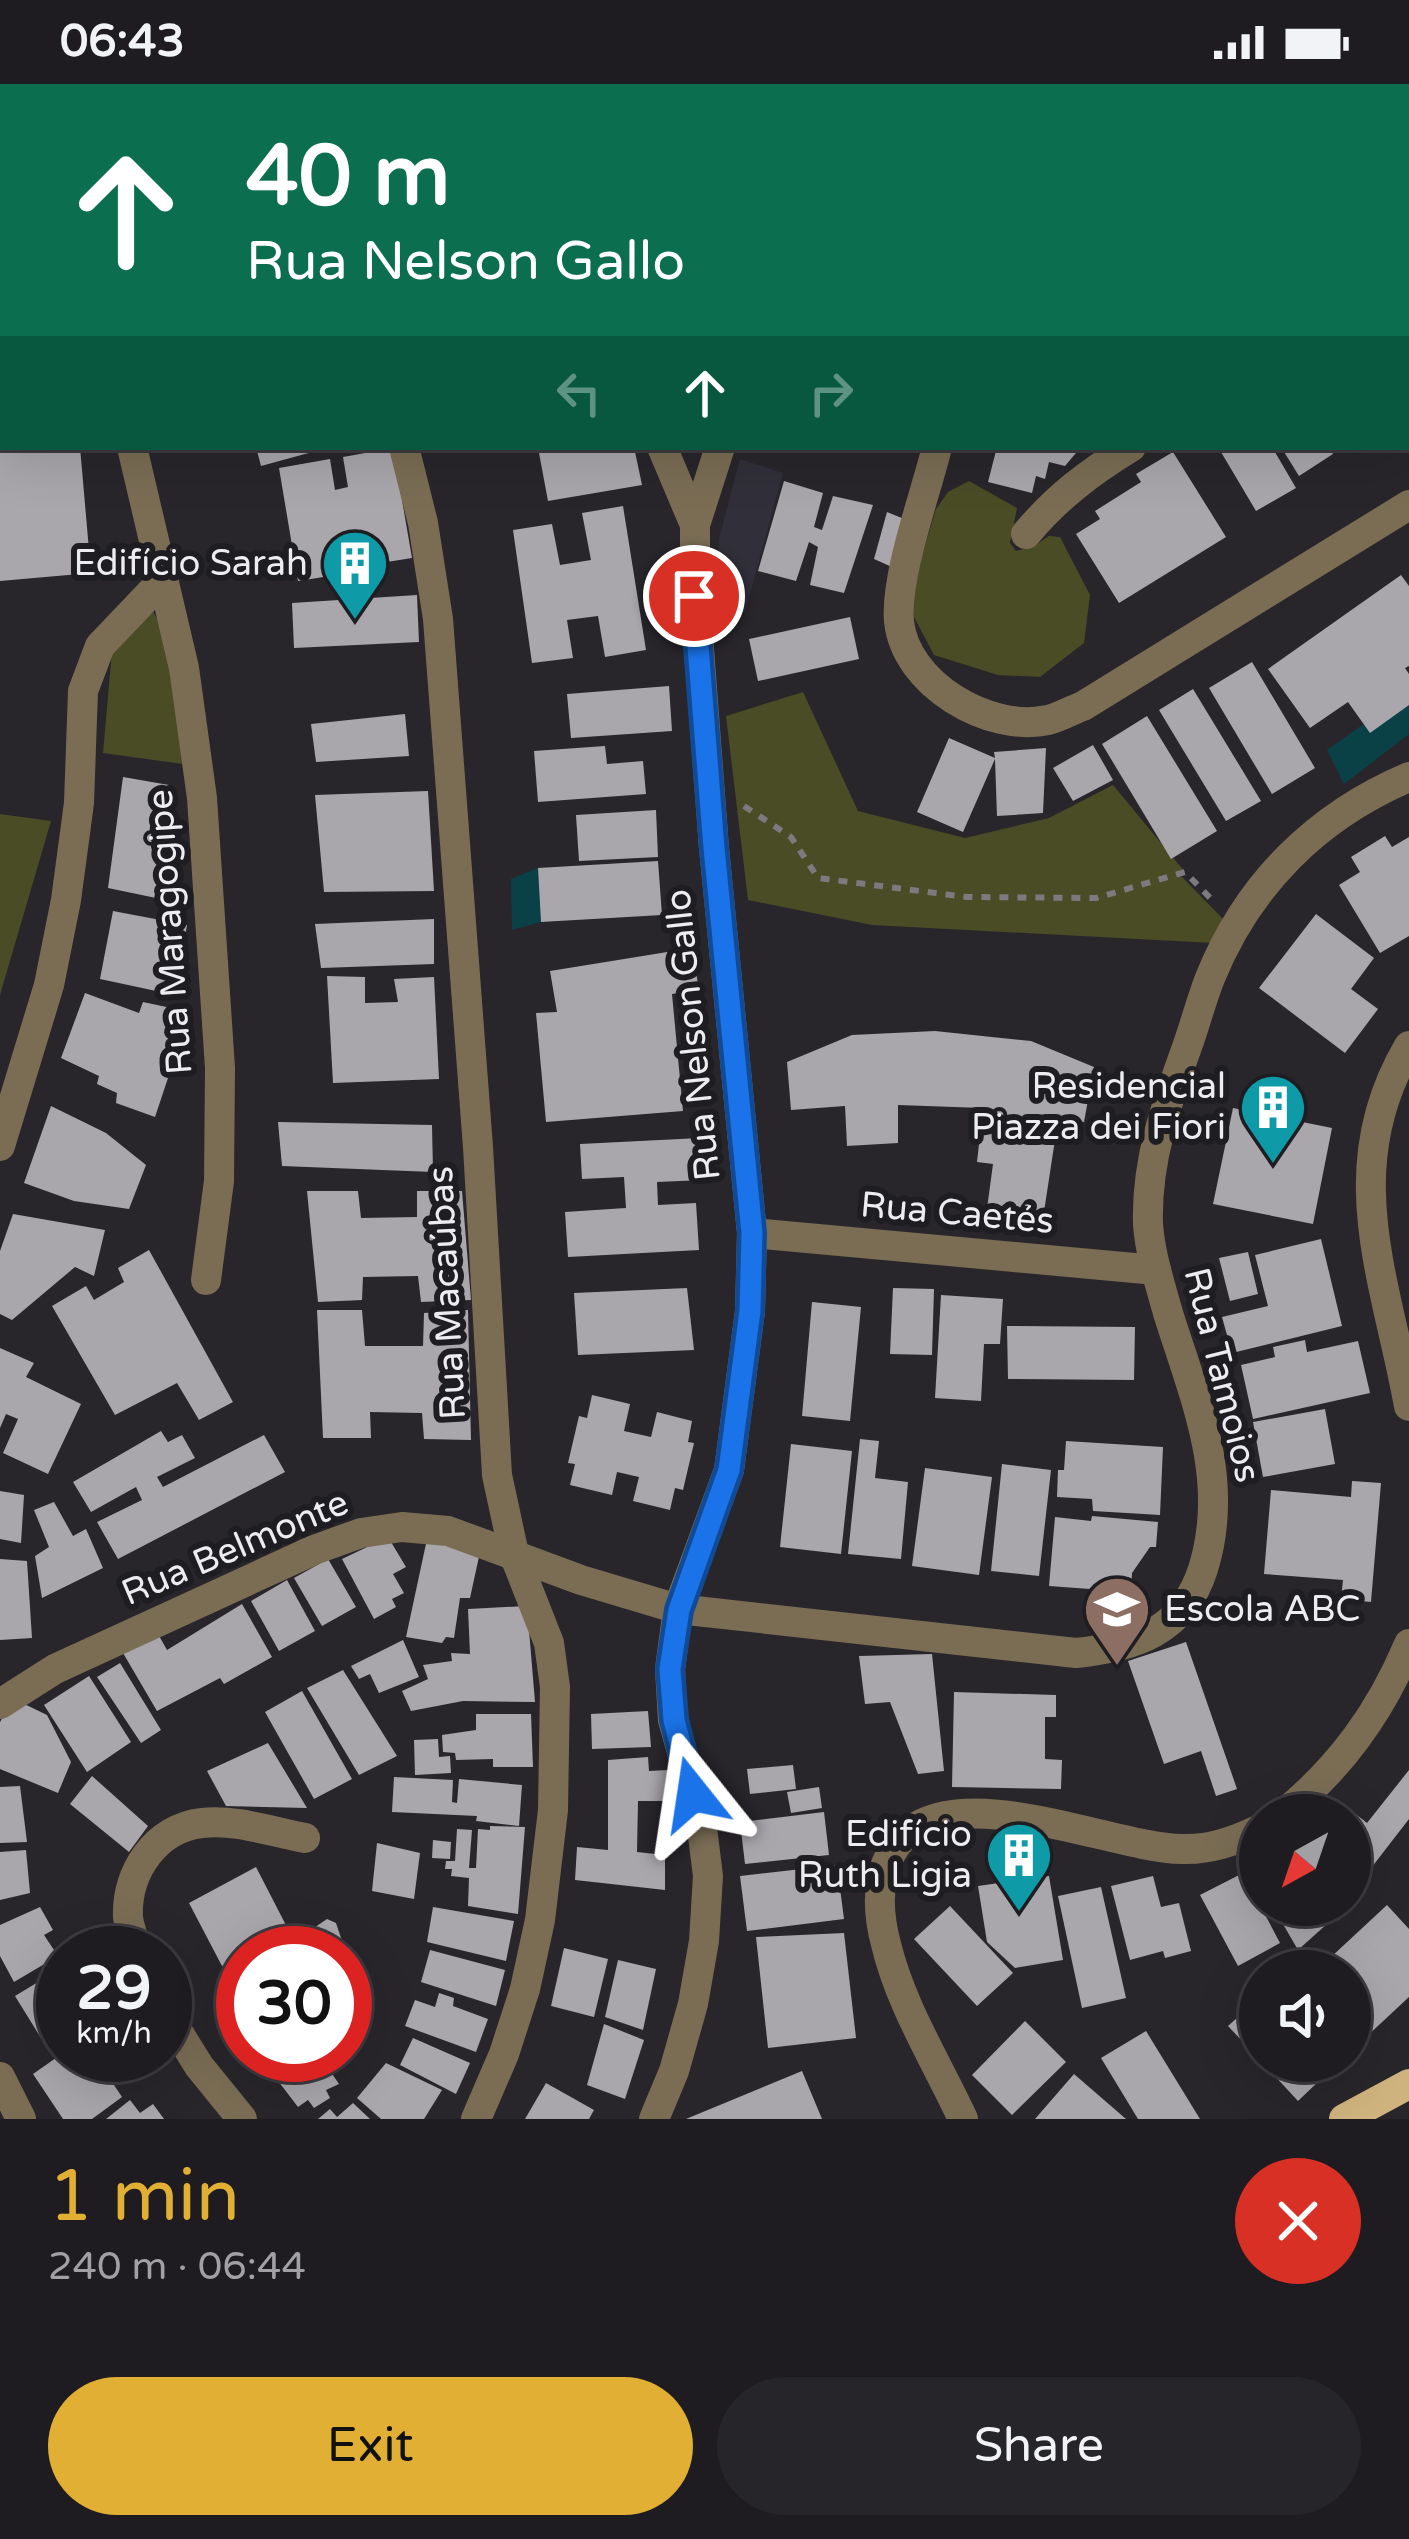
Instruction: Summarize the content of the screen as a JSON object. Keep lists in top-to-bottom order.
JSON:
{
  "streets": {
    "street": [
      "Rua Maragogipe",
      "Rua Nelson Gallo",
      "Rua Caetés",
      "Rua Macaúbas",
      "Rua Tamoios",
      "Rua Belmonte"
    ]
  },
  "crossings": [
    ["Rua Nelson Gallo", "Rua Caetés"],
    ["Rua Nelson Gallo", "Rua Tamoios"],
    ["Rua Caetés", "Rua Tamoios"],
    ["Rua Macaúbas", "Rua Tamoios"],
    ["Rua Macaúbas", "Rua Belmonte"],
    ["Rua Tamoios", "Rua Belmonte"]
  ],
  "places": {
    "building": ["Edifício Sarah", "Residencial Piazza dei Fiori", "Edifício Ruth Ligia"],
    "school or university": ["Escola ABC"]
  },
  "north": "bottom left",
  "page": {
    "status": "06:43",
    "turn": ["40 m", "Rua Nelson Gallo"],
    "speed": "29 km/h",
    "limit": "30",
    "heading": ["1 min", "240 m · 06:44"],
    "buttons": ["Exit", "Share"]
  }
}
